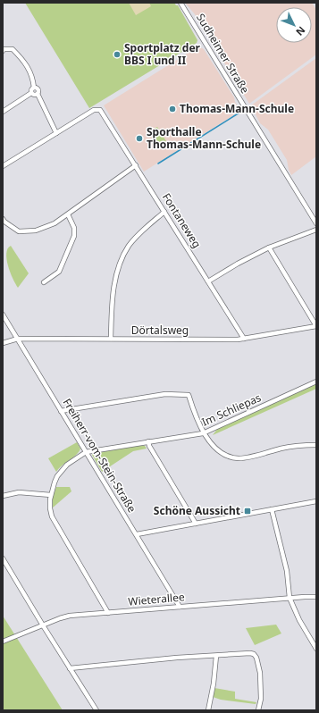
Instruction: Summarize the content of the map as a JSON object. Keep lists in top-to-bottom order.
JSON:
{
  "streets": {
    "street": [
      "Sudheimer Straße",
      "Fontaneweg",
      "Dörtalsweg",
      "Im Schliepas",
      "Freiherr-vom-Stein-Straße",
      "Wieterallee"
    ]
  },
  "crossings": [
    ["Fontaneweg", "Dörtalsweg"],
    ["Dörtalsweg", "Freiherr-vom-Stein-Straße"],
    ["Im Schliepas", "Freiherr-vom-Stein-Straße"],
    ["Freiherr-vom-Stein-Straße", "Wieterallee"]
  ],
  "places": {
    "other": ["Sportplatz der BBS I und II", "Thomas-Mann-Schule", "Sporthalle Thomas-Mann-Schule"],
    "transit": ["Schöne Aussicht"]
  },
  "north": "bottom right"
}
